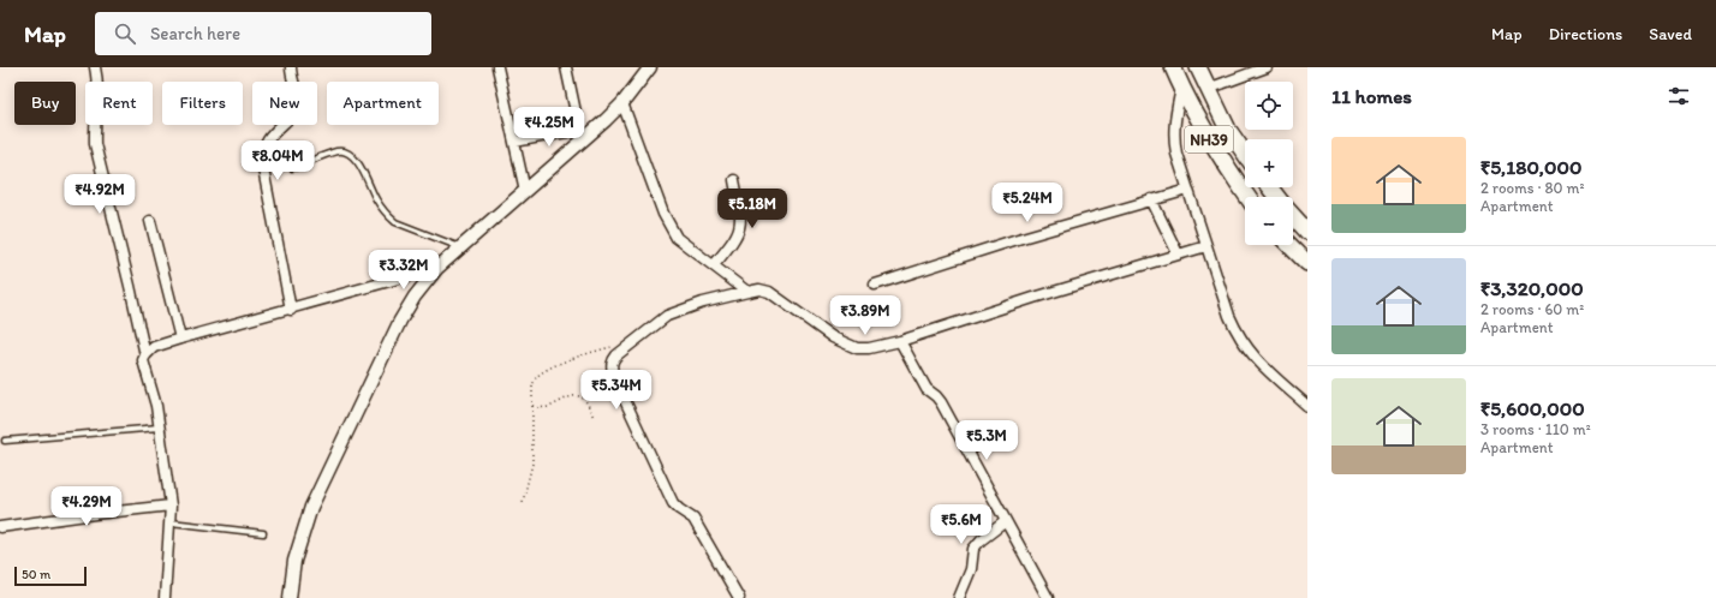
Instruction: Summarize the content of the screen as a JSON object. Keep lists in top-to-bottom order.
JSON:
{
  "streets": {
    "highway": ["NH39"]
  },
  "scale_bar": "50 m",
  "page": {
    "header": "Map",
    "search": "Search here",
    "nav": ["Map", "Directions", "Saved"],
    "heading": "11 homes",
    "map_buttons": ["+", "−"],
    "chip": [
      "Buy",
      "Rent",
      "Filters",
      "New",
      "Apartment"
    ],
    "price": [
      "₹4.25M",
      "₹8.04M",
      "₹4.92M",
      "₹5.24M",
      "₹5.18M",
      "₹3.32M",
      "₹3.89M",
      "₹5.34M",
      "₹5.3M",
      "₹4.29M",
      "₹5.6M"
    ],
    "list": [
      {
        "name": "₹5,180,000",
        "note": "2 rooms · 80 m² · Apartment"
      },
      {
        "name": "₹3,320,000",
        "note": "2 rooms · 60 m² · Apartment"
      },
      {
        "name": "₹5,600,000",
        "note": "3 rooms · 110 m² · Apartment"
      }
    ],
    "scale": "50 m"
  }
}
